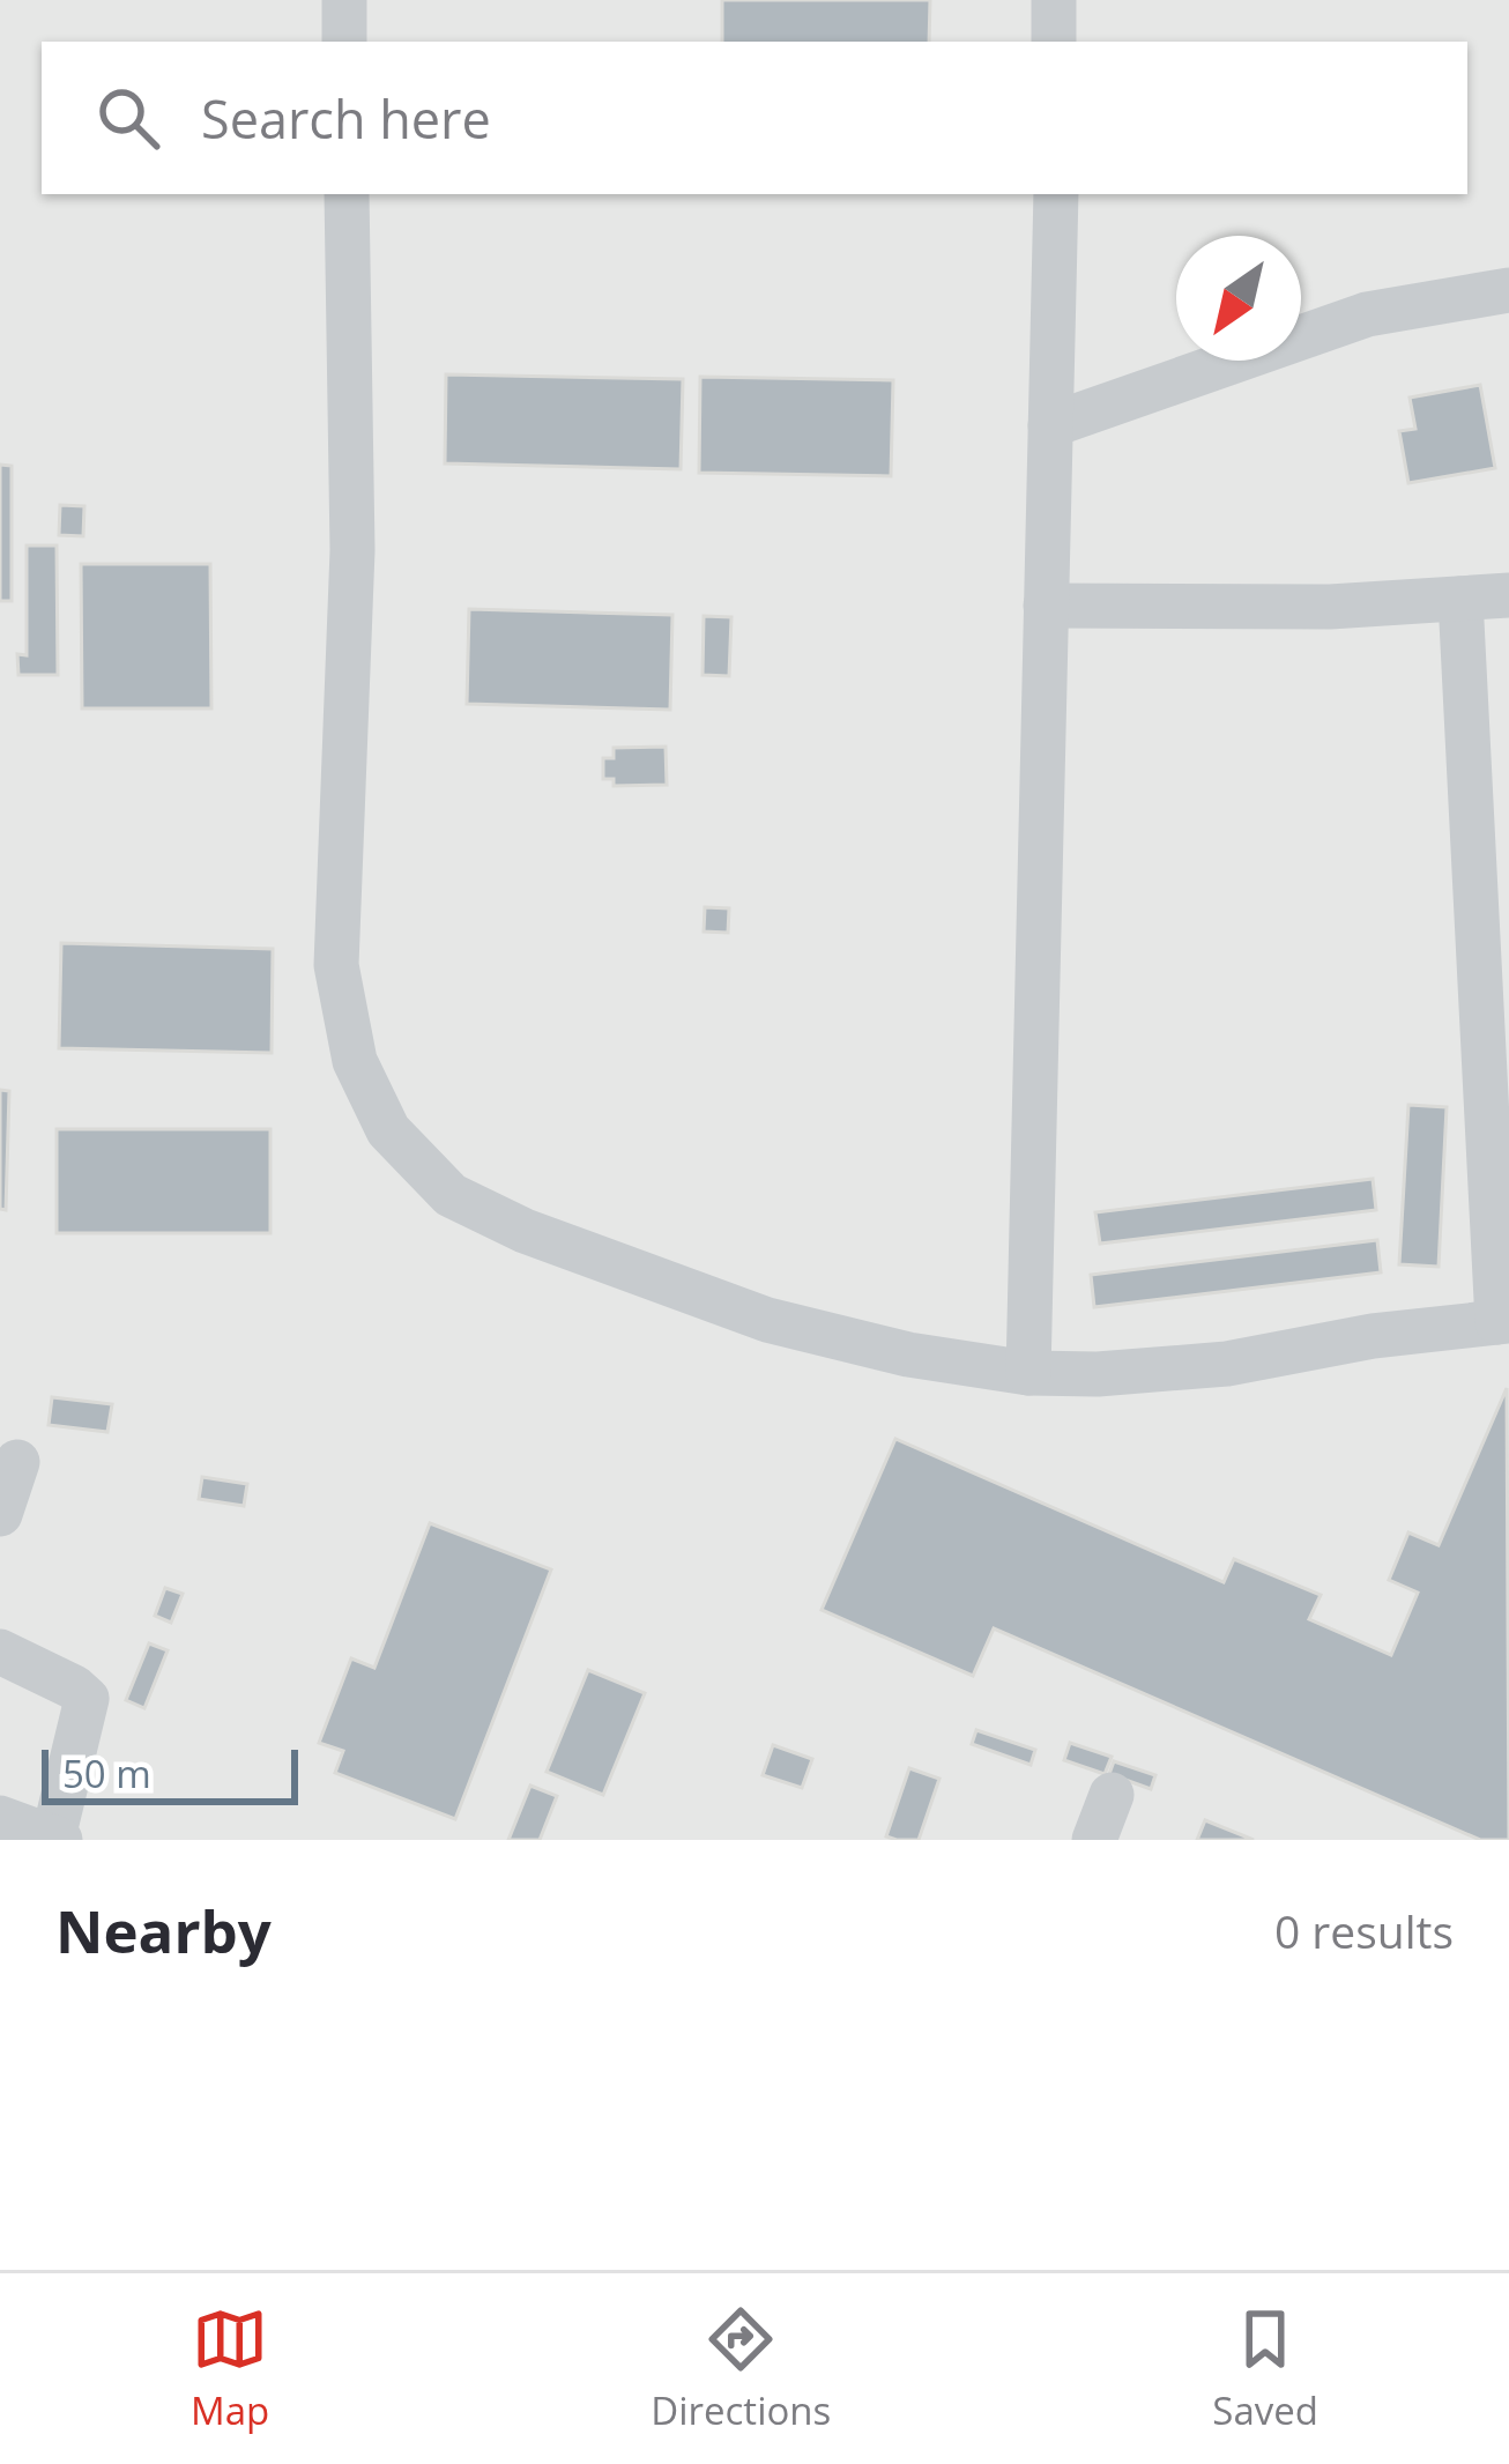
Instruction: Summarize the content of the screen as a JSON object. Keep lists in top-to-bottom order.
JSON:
{
  "scale_bar": "50 m",
  "north": "bottom left",
  "page": {
    "search": "Search here",
    "scale": "50 m",
    "heading": ["Nearby", "0 results"],
    "nav": ["Map", "Directions", "Saved"]
  }
}
